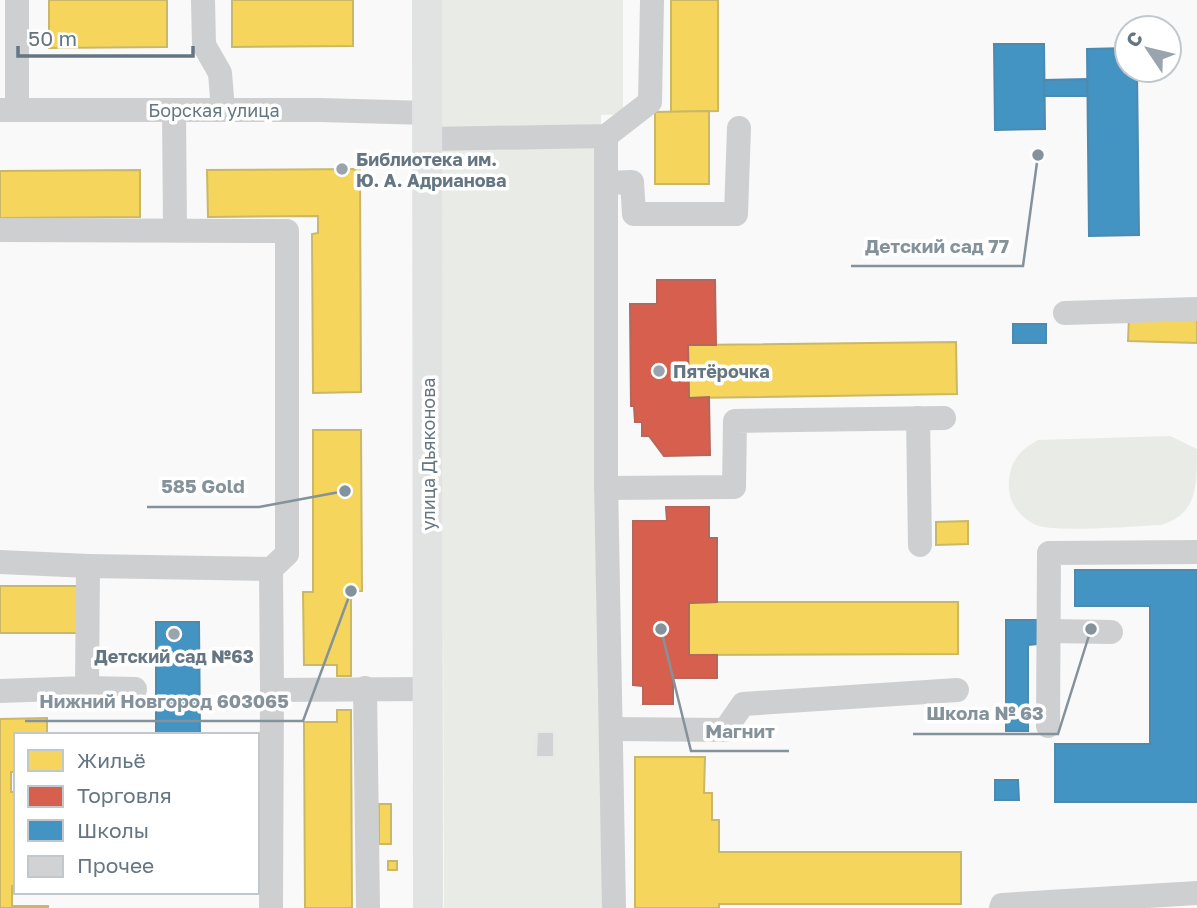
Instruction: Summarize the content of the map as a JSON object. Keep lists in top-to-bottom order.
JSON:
{
  "streets": {
    "main road": ["улица Дьяконова"],
    "street": ["Борская улица"]
  },
  "crossings": [
    ["Борская улица", "улица Дьяконова"]
  ],
  "places": [
    "Детский сад 77",
    "Библиотека им. Ю. А. Адрианова",
    "Пятёрочка",
    "585 Gold",
    "Нижний Новгород 603065",
    "Магнит",
    "Школа № 63",
    "Детский сад №63"
  ],
  "legend": [
    "Жильё",
    "Торговля",
    "Школы",
    "Прочее"
  ],
  "scale_bar": "50 m",
  "north": "top left"
}
